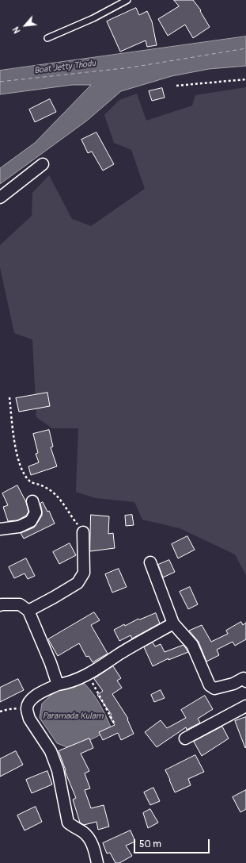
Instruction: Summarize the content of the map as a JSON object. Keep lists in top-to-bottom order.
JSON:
{
  "water": ["Boat Jetty Thodu", "Paramada Kulam"],
  "scale_bar": "50 m",
  "north": "bottom left"
}
